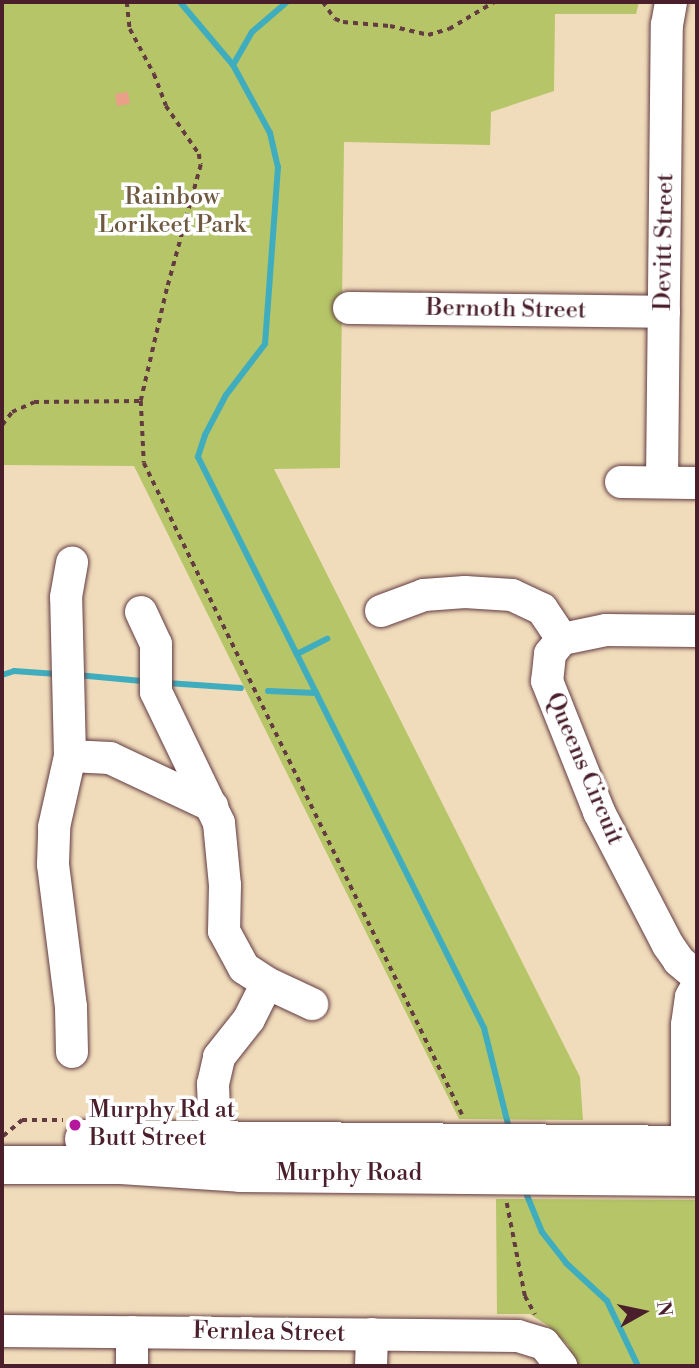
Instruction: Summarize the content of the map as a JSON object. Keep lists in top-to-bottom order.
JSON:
{
  "streets": {
    "main road": ["Murphy Road"],
    "street": [
      "Devitt Street",
      "Bernoth Street",
      "Queens Circuit",
      "Fernlea Street"
    ]
  },
  "crossings": [
    ["Devitt Street", "Bernoth Street"]
  ],
  "parks": ["Rainbow Lorikeet Park"],
  "places": ["Murphy Rd at Butt Street"],
  "north": "right"
}
